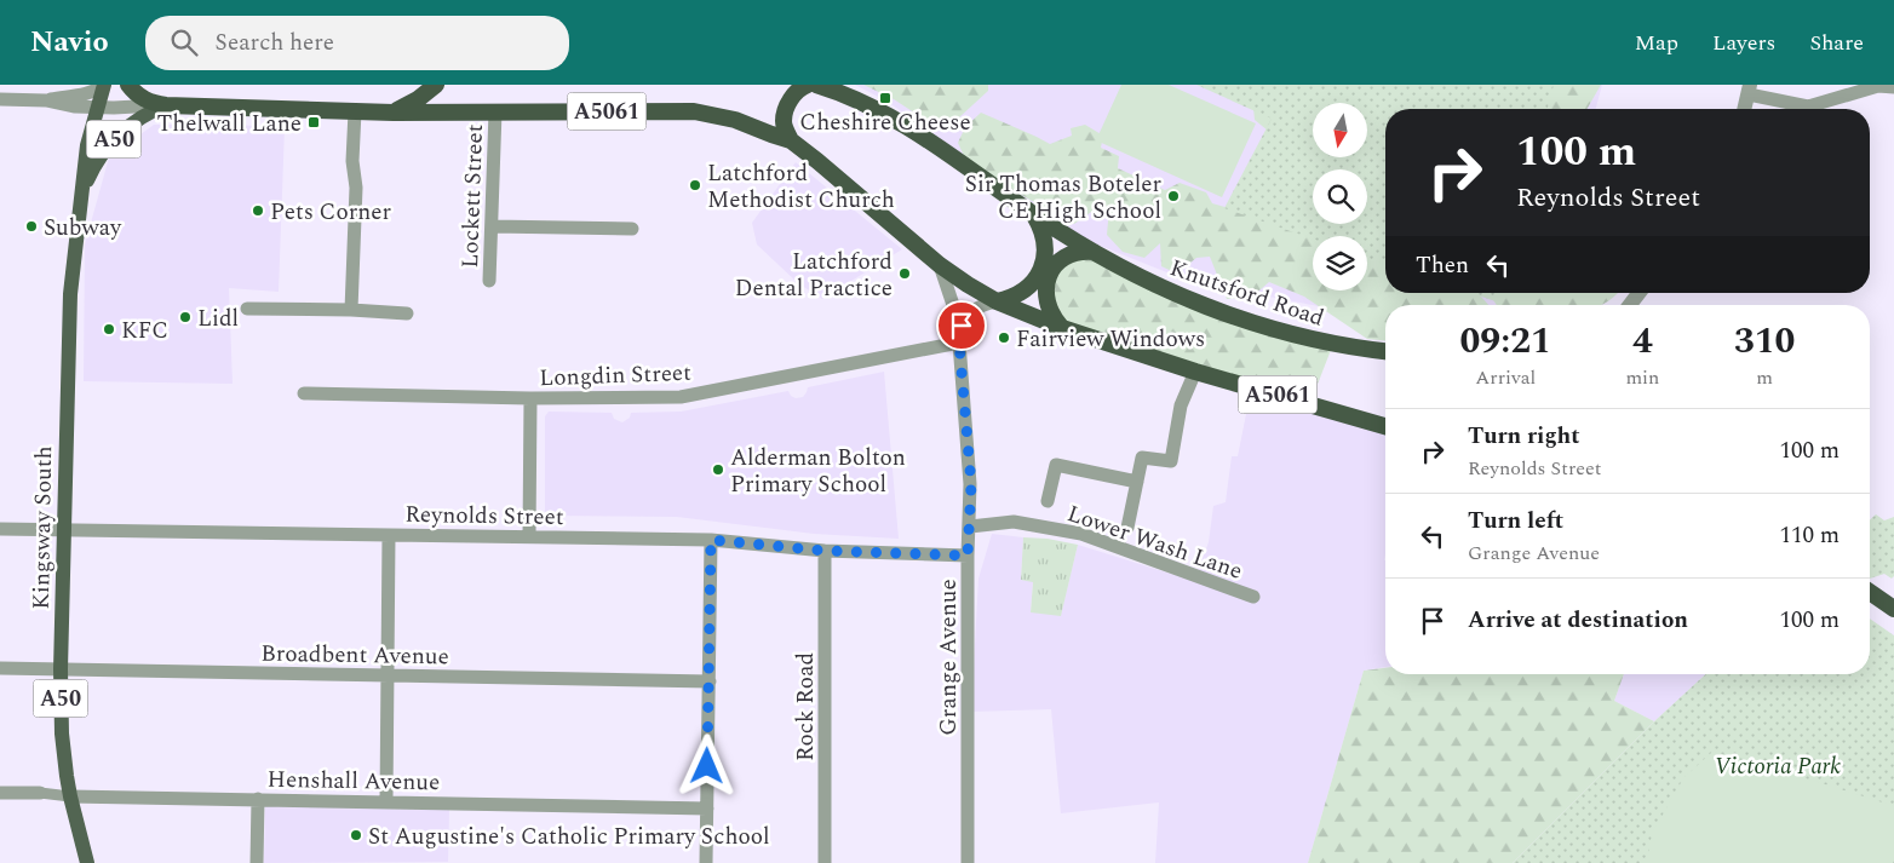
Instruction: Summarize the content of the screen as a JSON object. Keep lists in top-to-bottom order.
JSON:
{
  "streets": {
    "highway": ["A5061", "A50", "Knutsford Road"],
    "main road": ["Kingsway South"],
    "street": [
      "Lockett Street",
      "Longdin Street",
      "Reynolds Street",
      "Lower Wash Lane",
      "Broadbent Avenue",
      "Grange Avenue",
      "Rock Road",
      "Henshall Avenue"
    ]
  },
  "crossings": [
    ["A5061", "A50"],
    ["A5061", "Lockett Street"],
    ["A5061", "Grange Avenue"],
    ["A50", "Kingsway South"],
    ["Longdin Street", "Grange Avenue"],
    ["Reynolds Street", "Kingsway South"],
    ["Reynolds Street", "Grange Avenue"],
    ["Reynolds Street", "Rock Road"],
    ["Kingsway South", "Broadbent Avenue"],
    ["Kingsway South", "Henshall Avenue"],
    ["Lower Wash Lane", "Grange Avenue"]
  ],
  "parks": ["Victoria Park"],
  "places": {
    "transit": ["Cheshire Cheese", "Thelwall Lane"],
    "other": [
      "Latchford Methodist Church",
      "Sir Thomas Boteler CE High School",
      "Pets Corner",
      "Subway",
      "Latchford Dental Practice",
      "Lidl",
      "KFC",
      "Fairview Windows",
      "Alderman Bolton Primary School",
      "St Augustine's Catholic Primary School"
    ]
  },
  "north": "bottom",
  "page": {
    "header": "Navio",
    "search": "Search here",
    "nav": ["Map", "Layers", "Share"],
    "turn": ["100 m", "Reynolds Street"],
    "then": "Then",
    "eta": [
      "09:21",
      "Arrival",
      "4",
      "min",
      "310",
      "m"
    ],
    "list": [
      {
        "name": "Turn right",
        "note": "Reynolds Street",
        "value": "100 m"
      },
      {
        "name": "Turn left",
        "note": "Grange Avenue",
        "value": "110 m"
      },
      {
        "name": "Arrive at destination",
        "value": "100 m"
      }
    ]
  }
}
